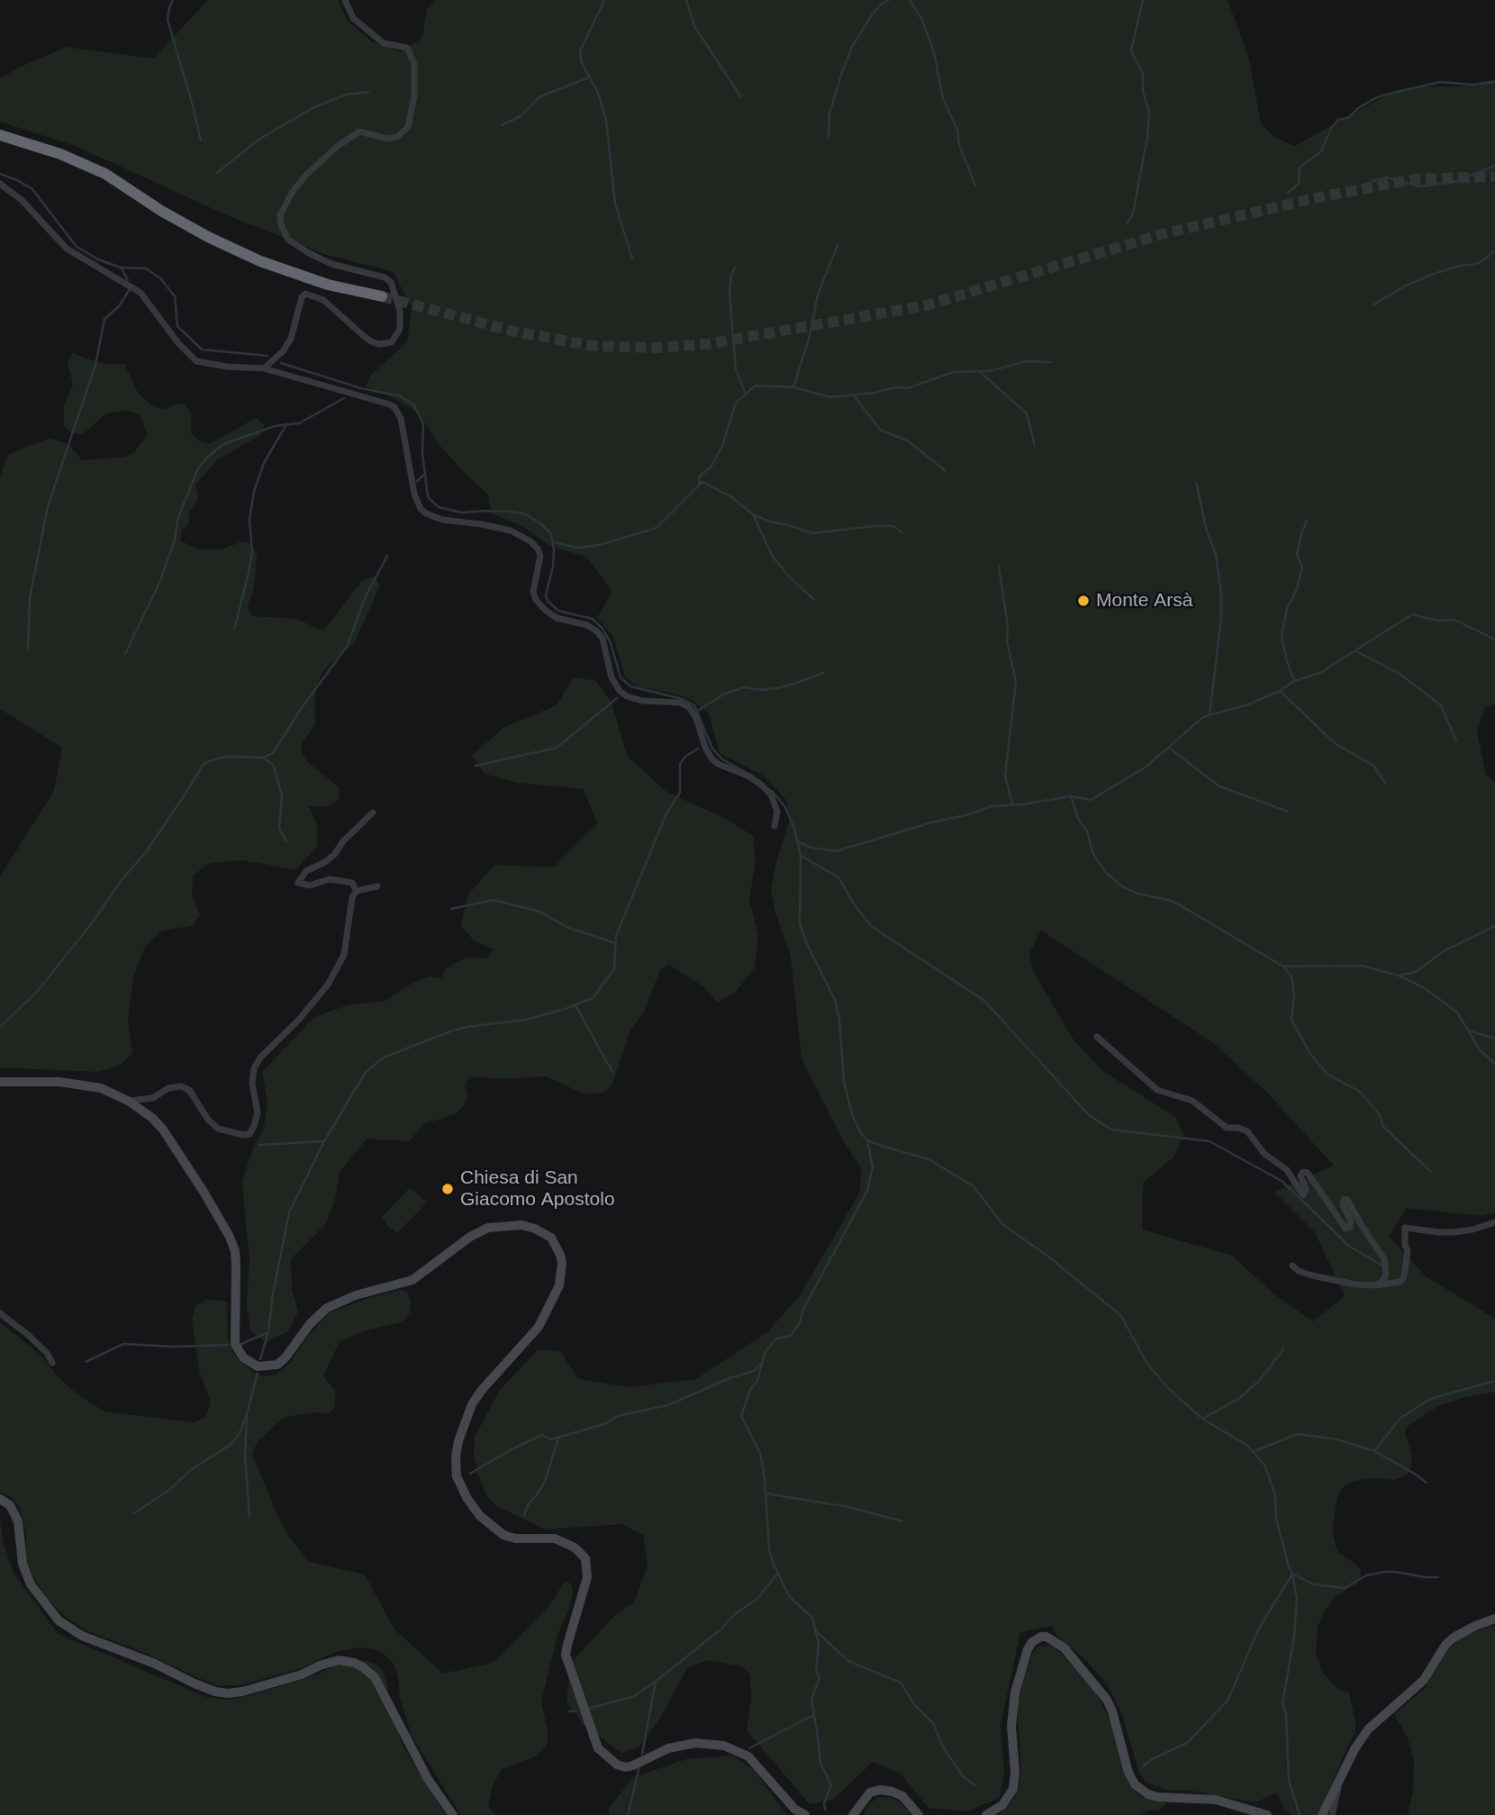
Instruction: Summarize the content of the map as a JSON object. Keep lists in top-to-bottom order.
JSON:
{
  "places": ["Monte Arsà", "Chiesa di San Giacomo Apostolo"]
}
